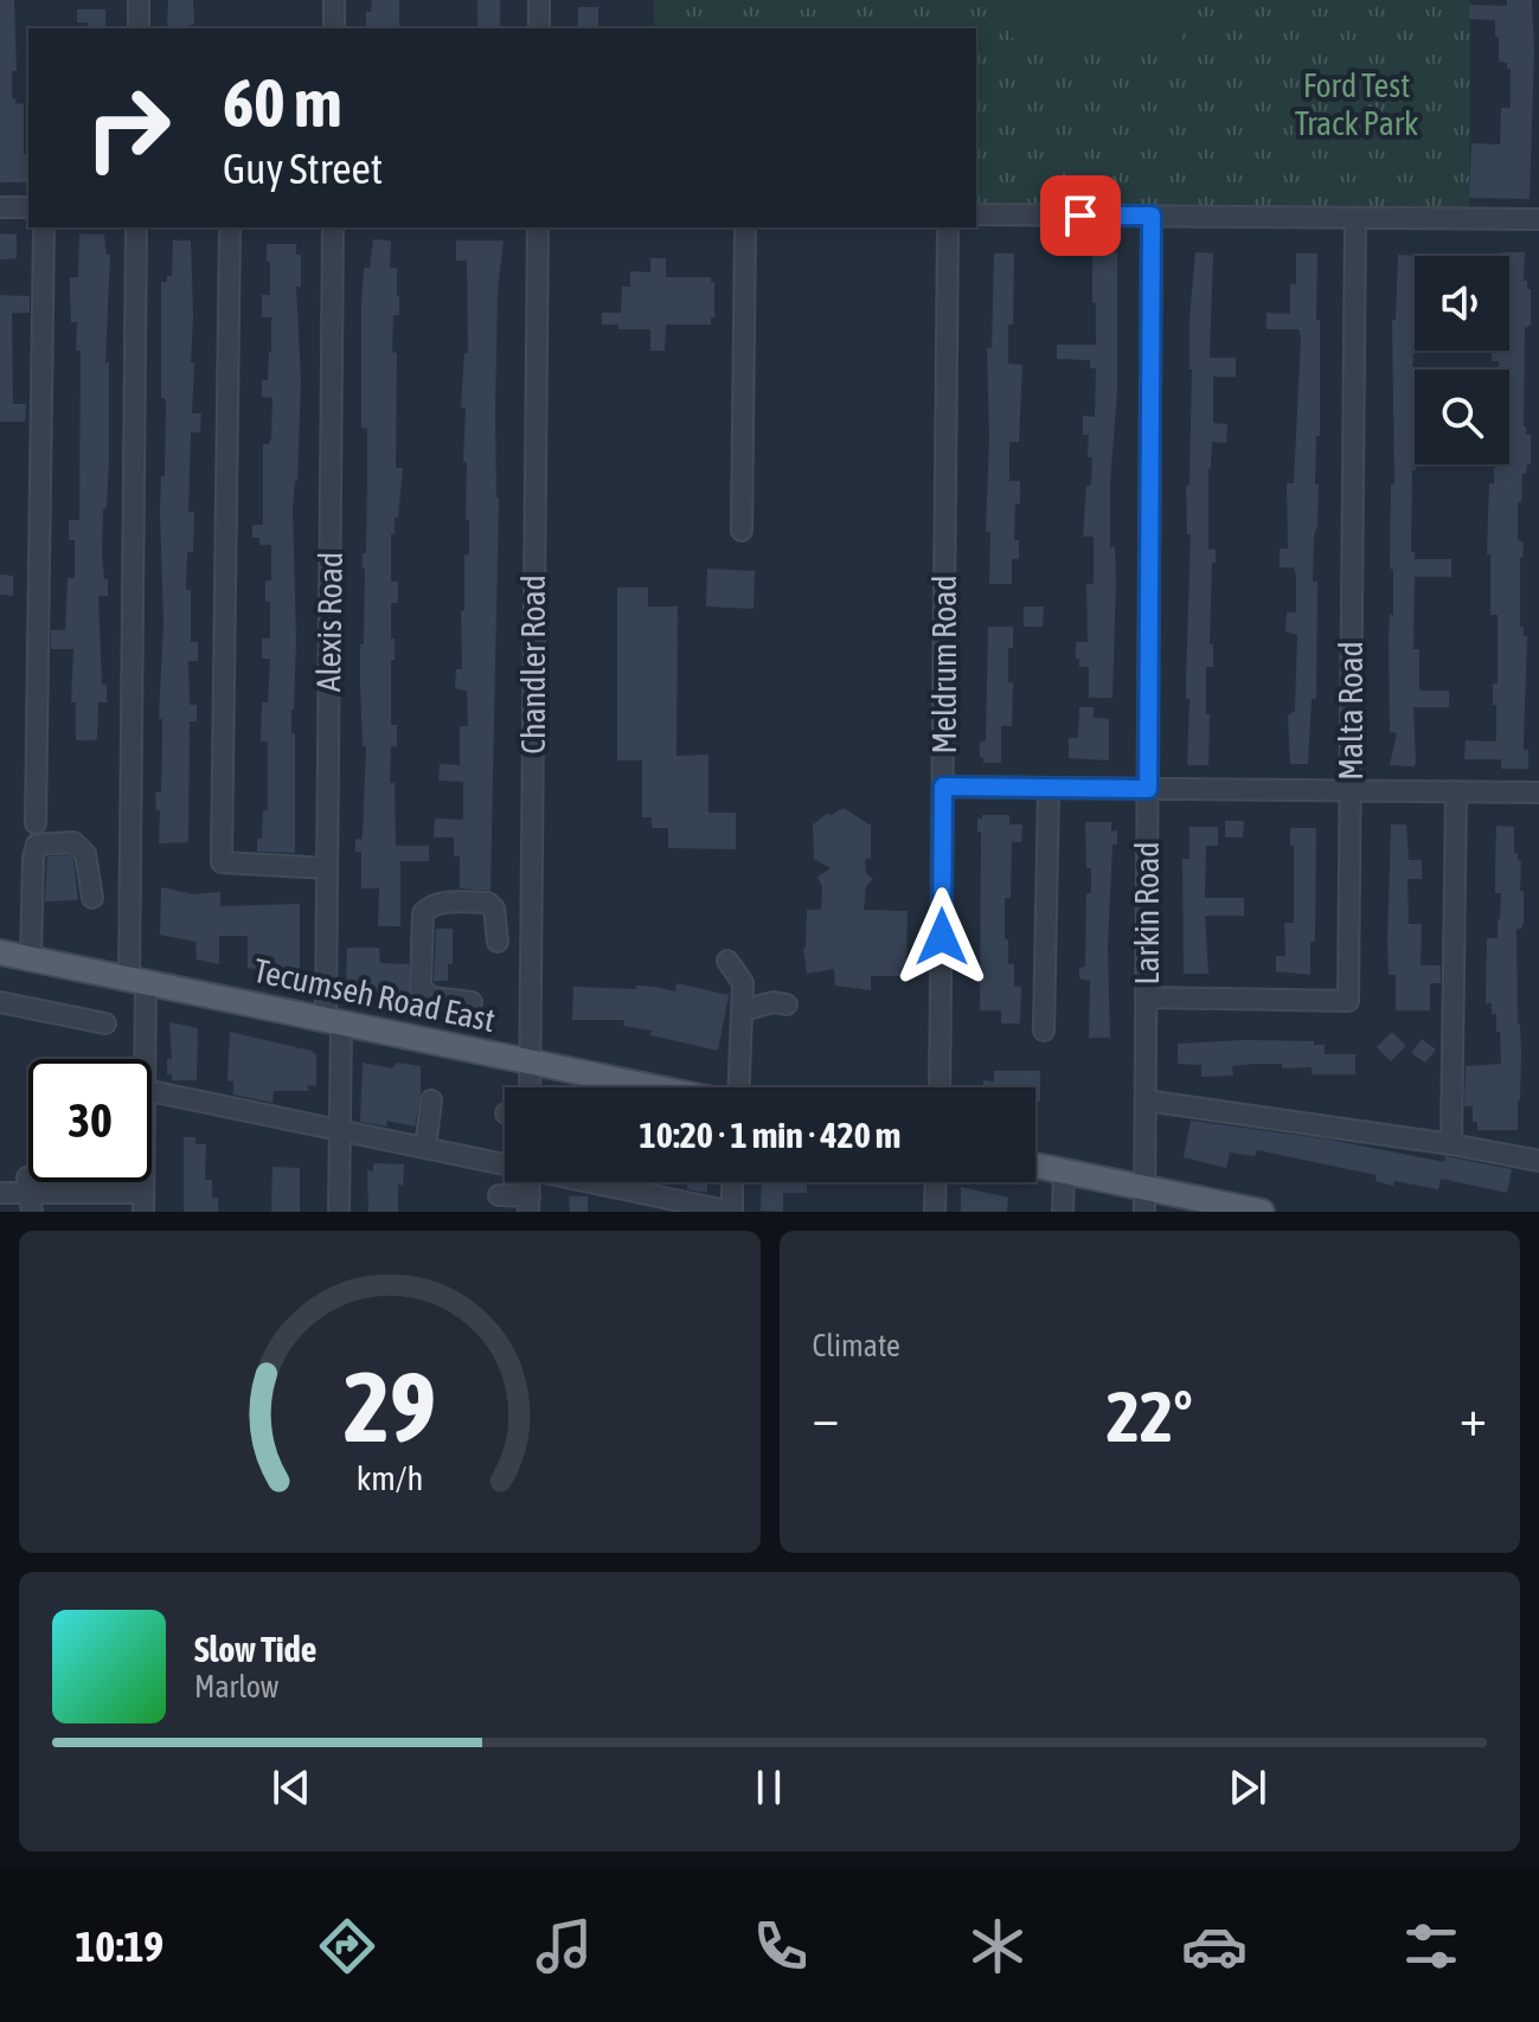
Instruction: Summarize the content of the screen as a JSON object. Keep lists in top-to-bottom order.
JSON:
{
  "streets": {
    "main road": ["Tecumseh Road East"],
    "street": [
      "Alexis Road",
      "Chandler Road",
      "Meldrum Road",
      "Malta Road",
      "Larkin Road"
    ]
  },
  "crossings": [
    ["Alexis Road", "Tecumseh Road East"],
    ["Chandler Road", "Tecumseh Road East"],
    ["Malta Road", "Larkin Road"]
  ],
  "parks": ["Ford Test Track Park"],
  "page": {
    "turn": ["60 m", "Guy Street"],
    "limit": "30",
    "trip": "10:20 · 1 min · 420 m",
    "tile": "Climate",
    "heat": ["−", "22°", "+"],
    "song": ["Slow Tide", "Marlow"],
    "tabs": "10:19",
    "gauge": ["29", "km/h"]
  }
}
